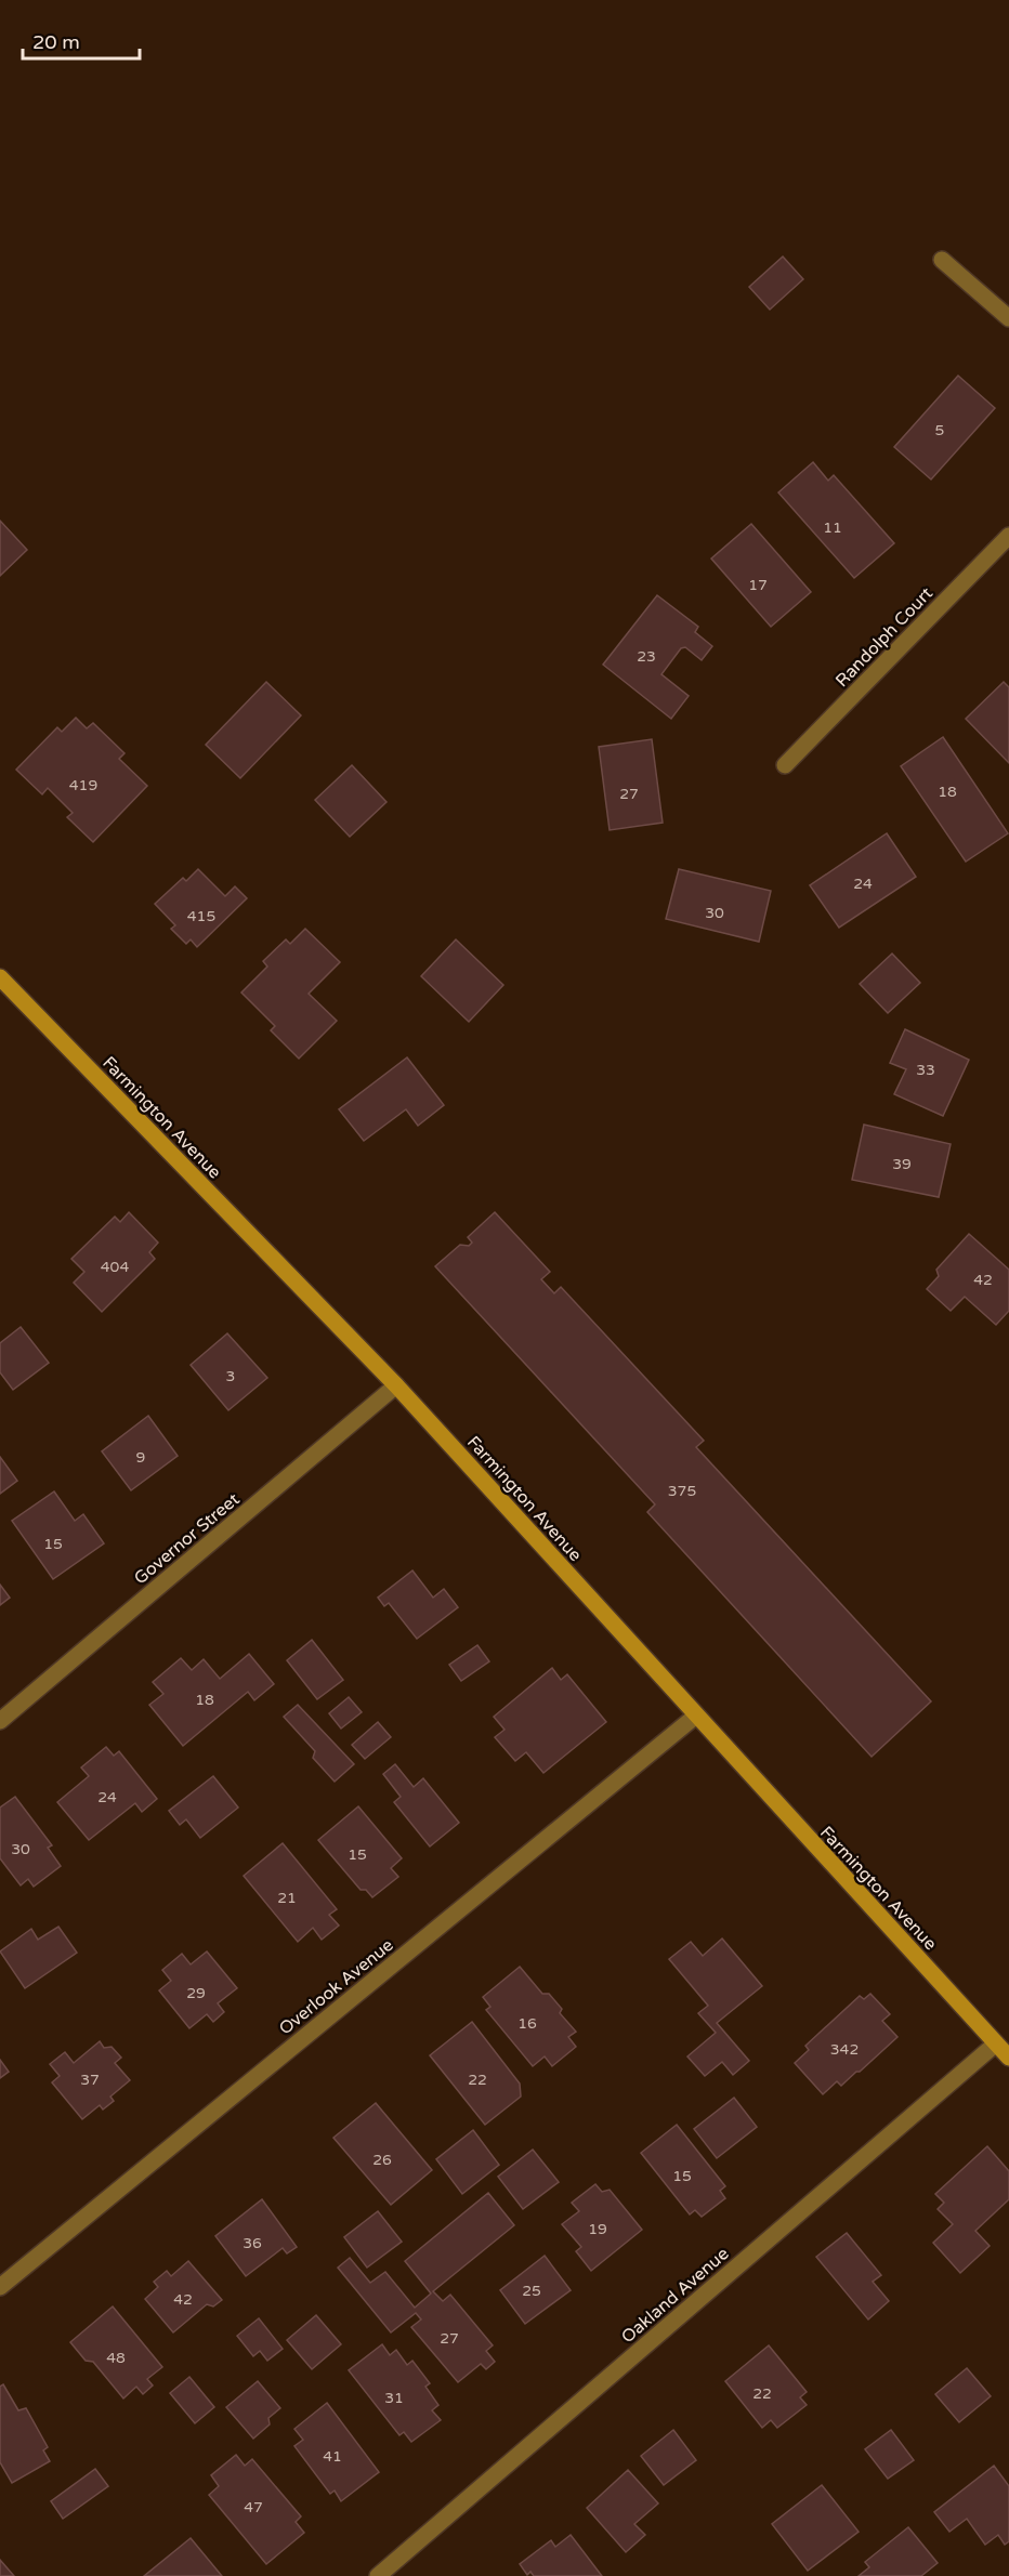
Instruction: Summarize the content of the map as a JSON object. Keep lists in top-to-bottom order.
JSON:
{
  "streets": {
    "main road": ["Farmington Avenue"],
    "street": [
      "Randolph Court",
      "Governor Street",
      "Overlook Avenue",
      "Oakland Avenue"
    ]
  },
  "crossings": [
    ["Farmington Avenue", "Governor Street"],
    ["Farmington Avenue", "Overlook Avenue"],
    ["Farmington Avenue", "Oakland Avenue"]
  ],
  "house_numbers": [
    "5",
    "11",
    "17",
    "23",
    "419",
    "18",
    "27",
    "24",
    "30",
    "415",
    "33",
    "39",
    "404",
    "42",
    "3",
    "9",
    "375",
    "15",
    "18",
    "24",
    "30",
    "15",
    "21",
    "29",
    "16",
    "342",
    "37",
    "22",
    "26",
    "15",
    "19",
    "36",
    "25",
    "42",
    "27",
    "48",
    "22",
    "31",
    "41",
    "47"
  ],
  "scale_bar": "20 m"
}
